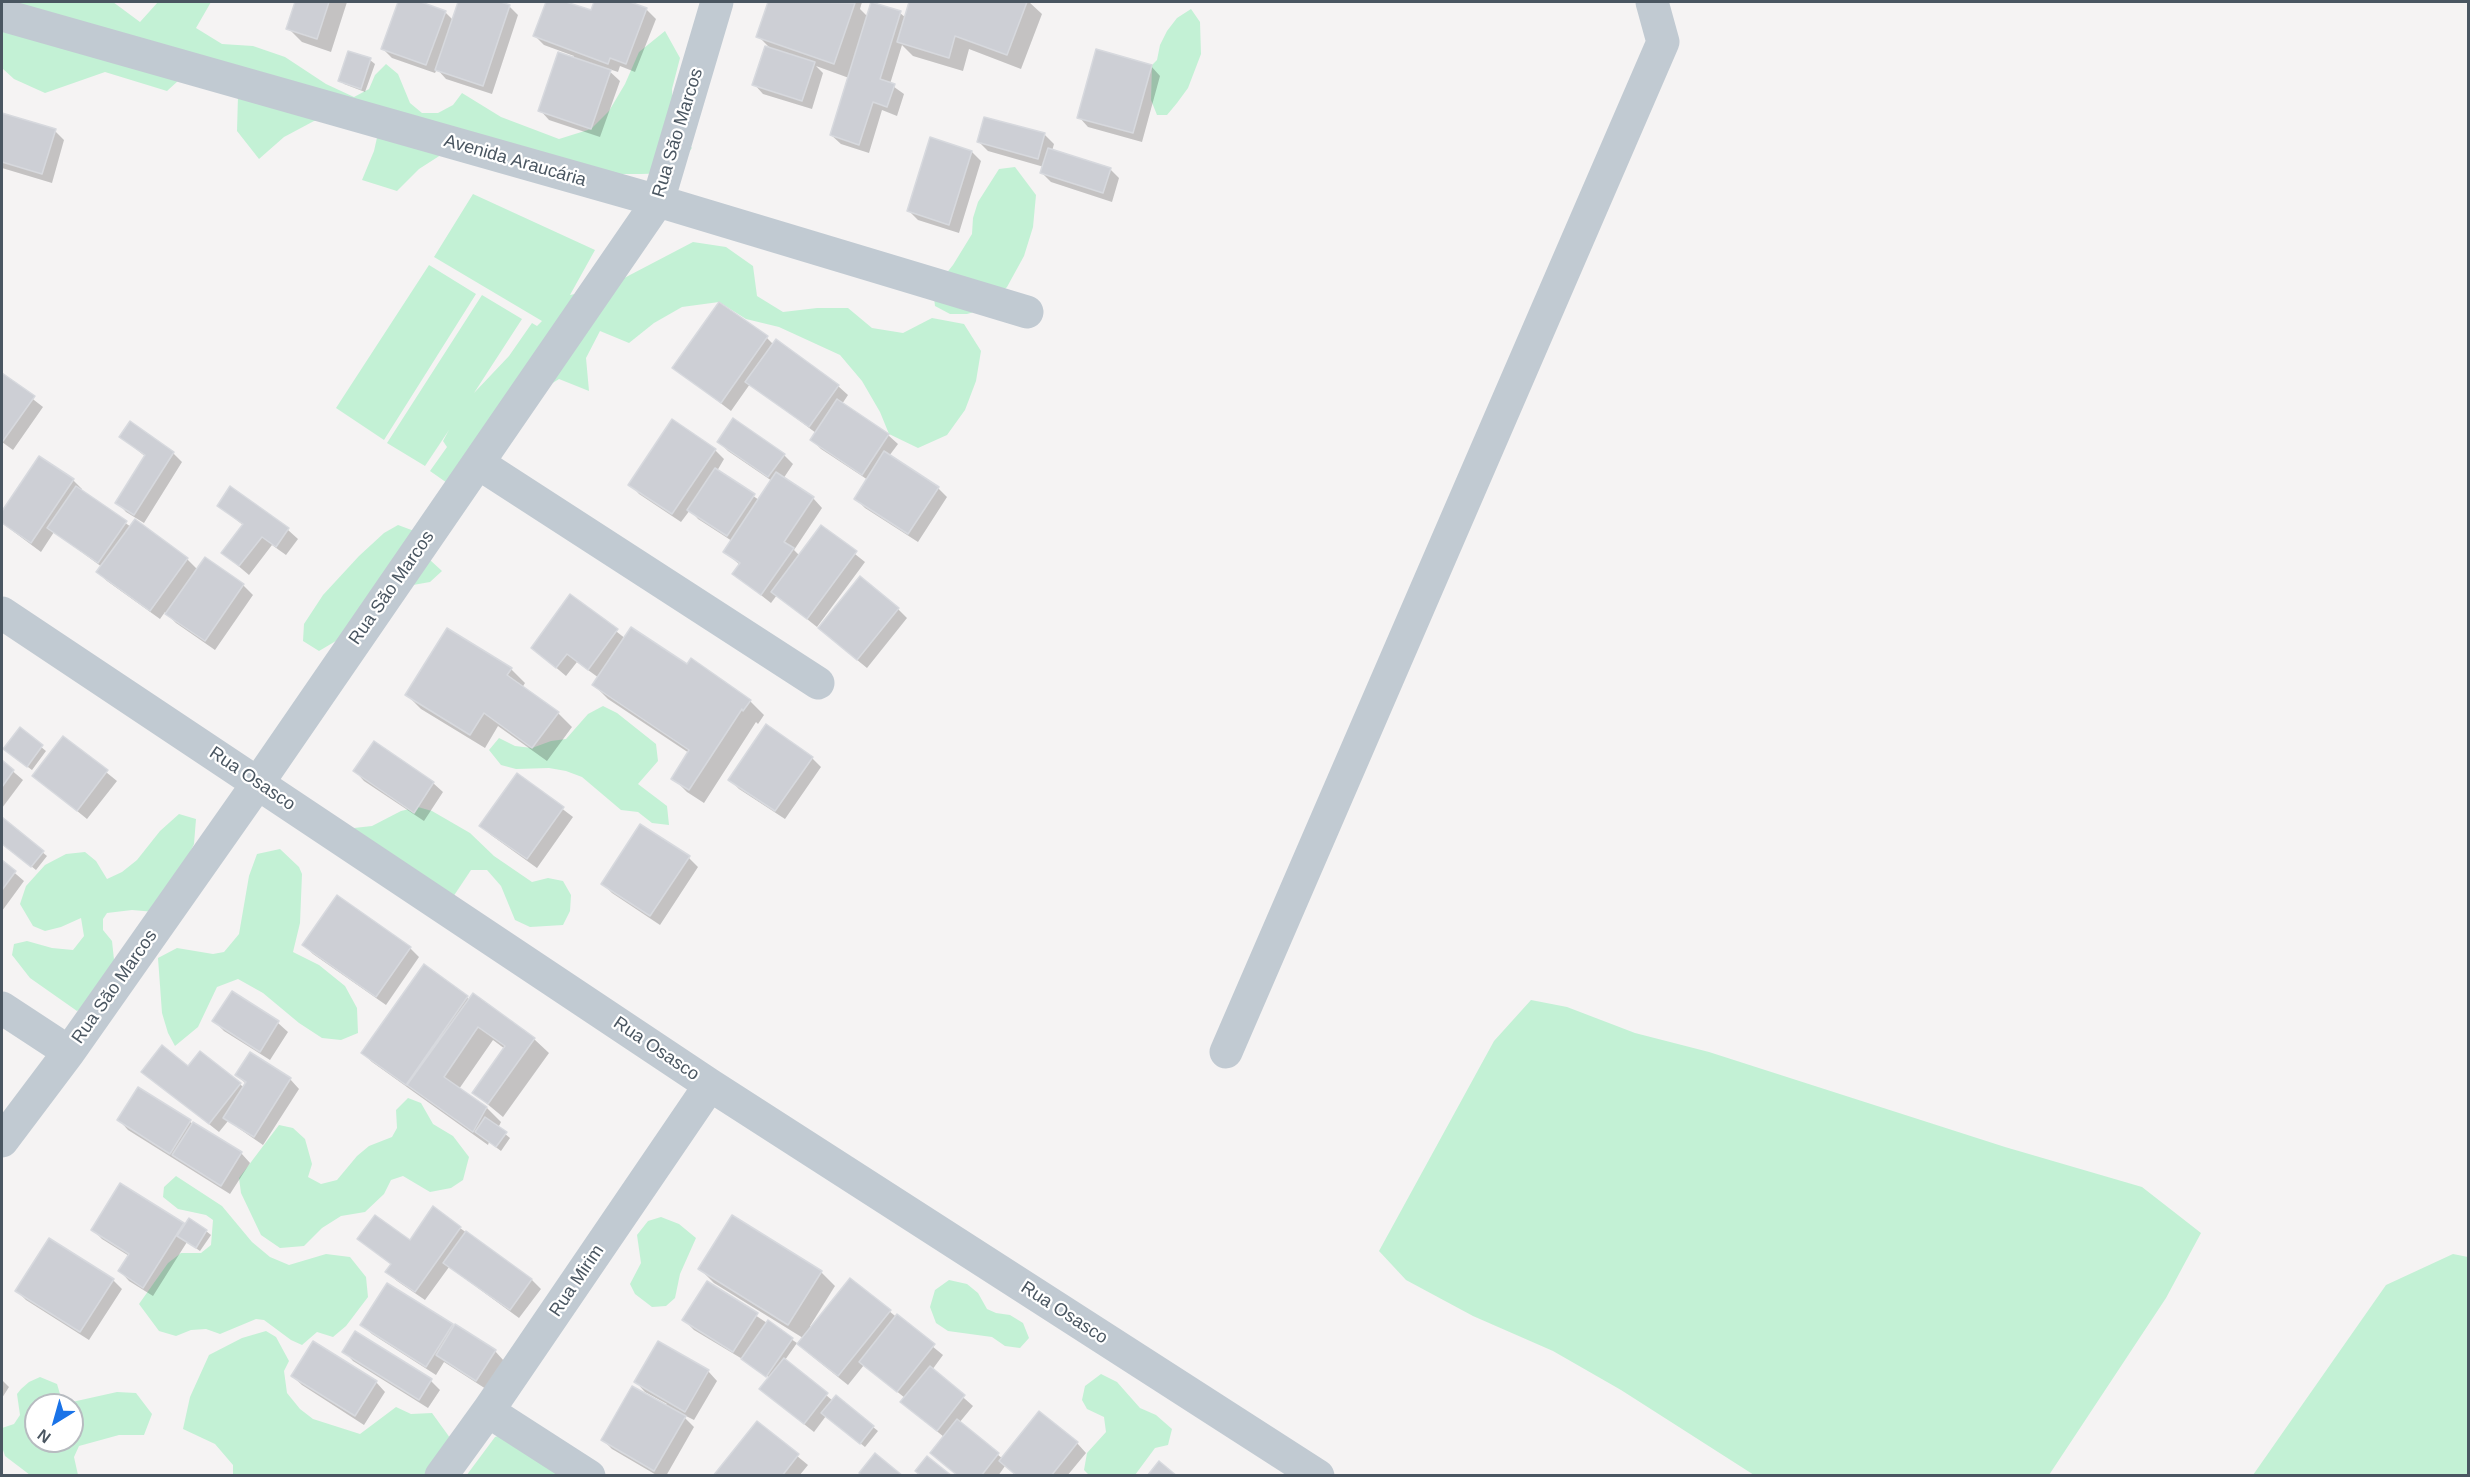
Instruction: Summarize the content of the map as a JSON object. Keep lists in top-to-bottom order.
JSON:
{
  "streets": {
    "street": [
      "Rua São Marcos",
      "Avenida Araucária",
      "Rua Osasco",
      "Rua Mirim"
    ]
  },
  "crossings": [
    ["Rua São Marcos", "Avenida Araucária"],
    ["Rua São Marcos", "Rua Osasco"],
    ["Rua Osasco", "Rua Mirim"]
  ],
  "north": "bottom left"
}
